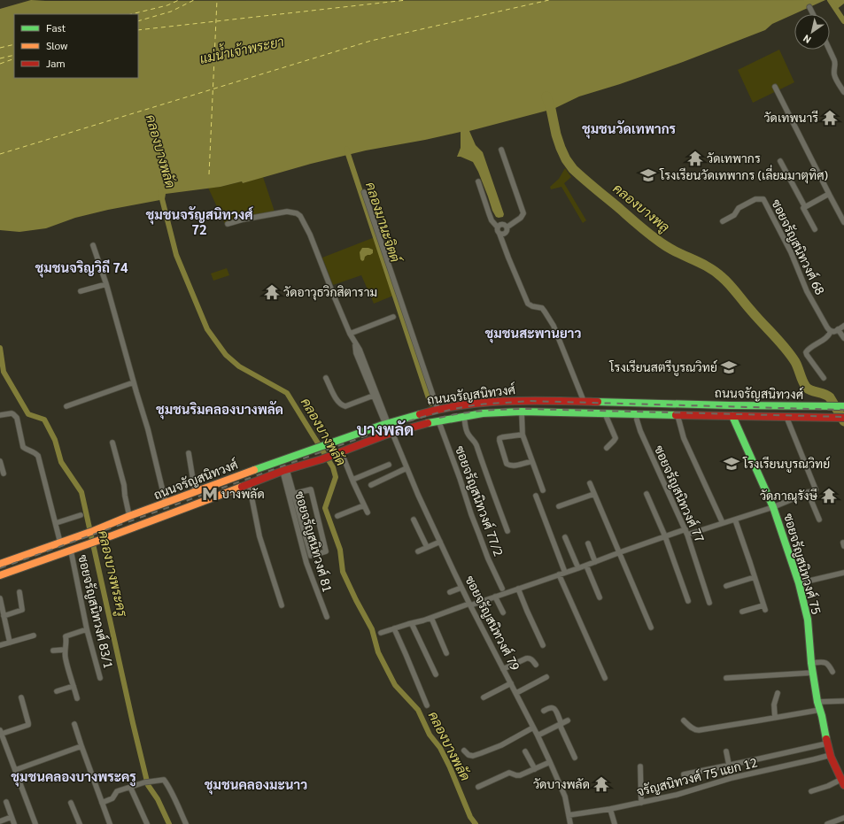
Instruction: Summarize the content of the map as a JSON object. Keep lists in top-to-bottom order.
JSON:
{
  "streets": {
    "main road": ["ถนนจรัญสนิทวงศ์", "ซอยจรัญสนิทวงศ์ 75"],
    "street": [
      "ซอยจรัญสนิทวงศ์ 68",
      "ซอยจรัญสนิทวงศ์ 77",
      "ซอยจรัญสนิทวงศ์ 77/2",
      "ซอยจรัญสนิทวงศ์ 81",
      "ซอยจรัญสนิทวงศ์ 83/1",
      "ซอยจรัญสนิทวงศ์ 79",
      "จรัญสนิทวงศ์ 75 แยก 12"
    ]
  },
  "crossings": [
    ["ถนนจรัญสนิทวงศ์", "ซอยจรัญสนิทวงศ์ 77"],
    ["ถนนจรัญสนิทวงศ์", "ซอยจรัญสนิทวงศ์ 77/2"],
    ["ถนนจรัญสนิทวงศ์", "ซอยจรัญสนิทวงศ์ 81"],
    ["ถนนจรัญสนิทวงศ์", "ซอยจรัญสนิทวงศ์ 75"],
    ["ถนนจรัญสนิทวงศ์", "ซอยจรัญสนิทวงศ์ 83/1"],
    ["ถนนจรัญสนิทวงศ์", "ซอยจรัญสนิทวงศ์ 79"],
    ["ซอยจรัญสนิทวงศ์ 75", "จรัญสนิทวงศ์ 75 แยก 12"],
    ["ซอยจรัญสนิทวงศ์ 79", "จรัญสนิทวงศ์ 75 แยก 12"]
  ],
  "districts": [
    "ชุมชนวัดเทพากร",
    "ชุมชนจรัญสนิทวงศ์ 72",
    "ชุมชนจริญวิถี 74",
    "ชุมชนสะพานยาว",
    "ชุมชนริมคลองบางพลัด",
    "บางพลัด",
    "ชุมชนคลองบางพระครู",
    "ชุมชนคลองมะนาว"
  ],
  "water": [
    "แม่น้ำเจ้าพระยา",
    "คลองบางพลัด",
    "คลองบางพลู",
    "คลองมานะจิตต์",
    "คลองบางพระครู"
  ],
  "places": {
    "temple": [
      "วัดเทพนารี",
      "วัดเทพากร",
      "วัดอาวุธวิกสิตาราม",
      "วัดภาณุรังษี",
      "วัดบางพลัด"
    ],
    "school or university": ["โรงเรียนวัดเทพากร (เลี่ยมมาตุทิศ)", "โรงเรียนสตรีบูรณวิทย์", "โรงเรียนบูรณวิทย์"],
    "metro station": ["บางพลัด"]
  },
  "legend": ["Fast", "Slow", "Jam"],
  "north": "bottom left"
}
